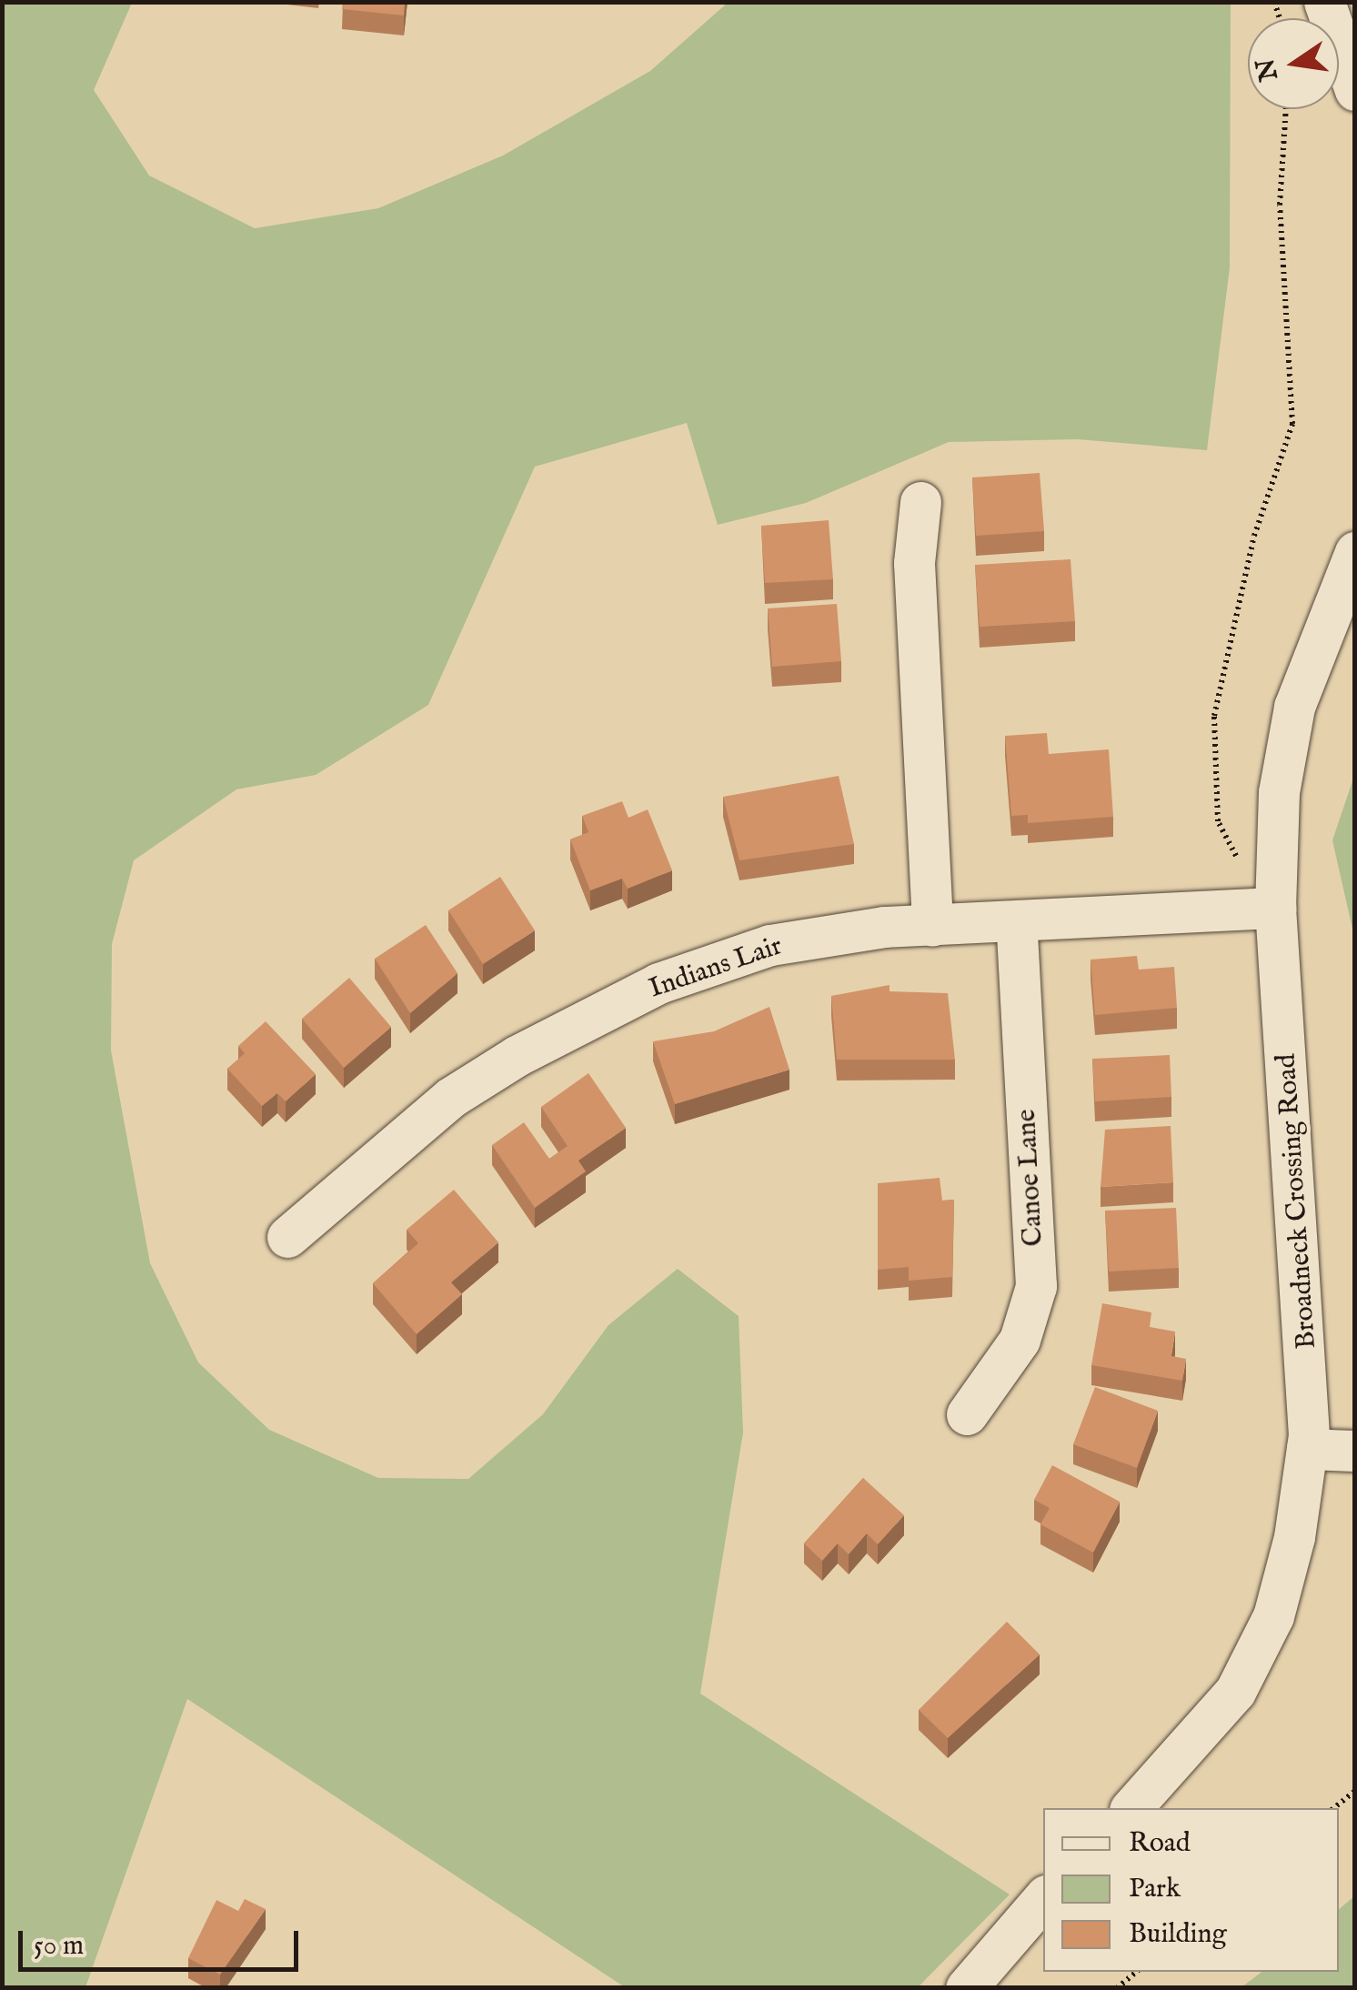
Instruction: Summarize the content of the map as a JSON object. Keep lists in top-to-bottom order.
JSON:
{
  "streets": {
    "street": ["Indians Lair", "Canoe Lane", "Broadneck Crossing Road"]
  },
  "crossings": [
    ["Indians Lair", "Canoe Lane"],
    ["Indians Lair", "Broadneck Crossing Road"]
  ],
  "legend": ["Road", "Park", "Building"],
  "scale_bar": "50 m",
  "north": "left"
}
